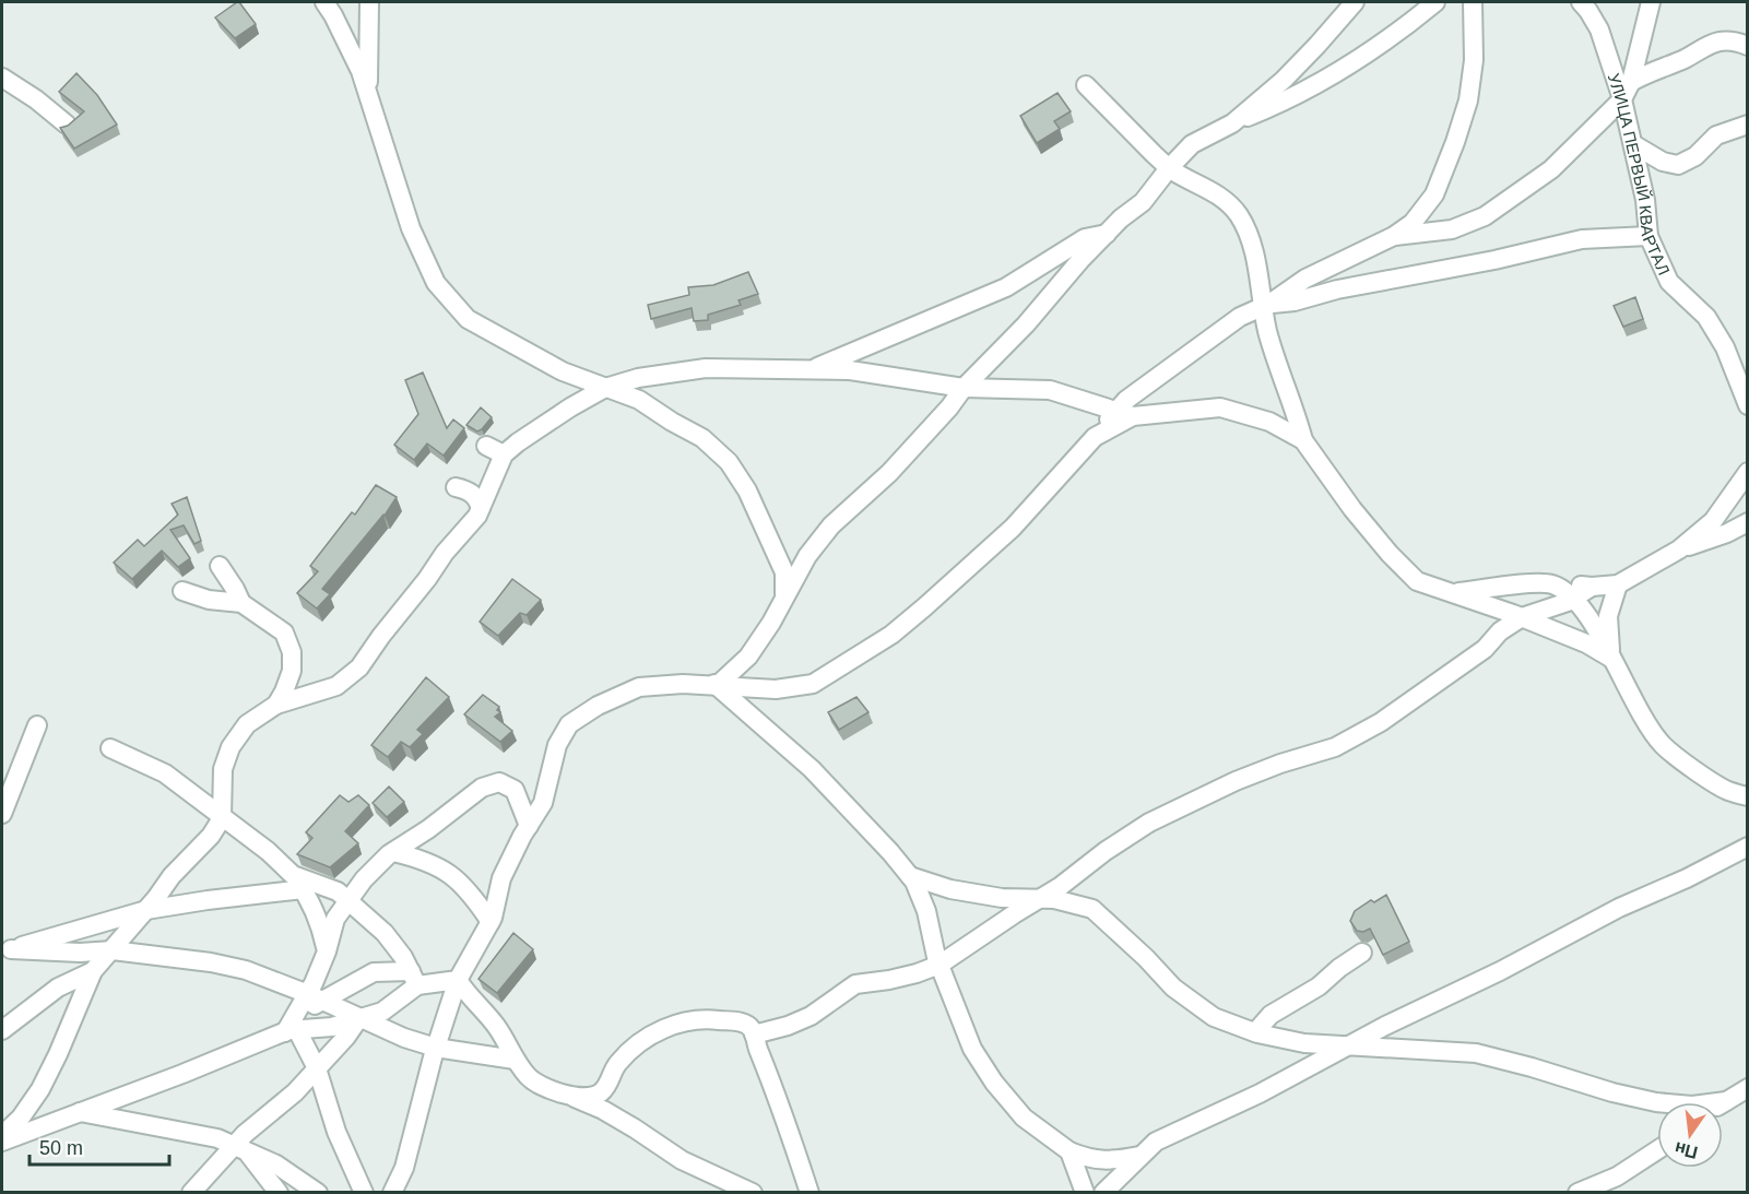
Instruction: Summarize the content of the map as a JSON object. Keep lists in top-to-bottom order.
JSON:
{
  "streets": {
    "street": ["УЛИЦА ПЕРВЫЙ КВАРТАЛ"]
  },
  "scale_bar": "50 m",
  "north": "bottom"
}
